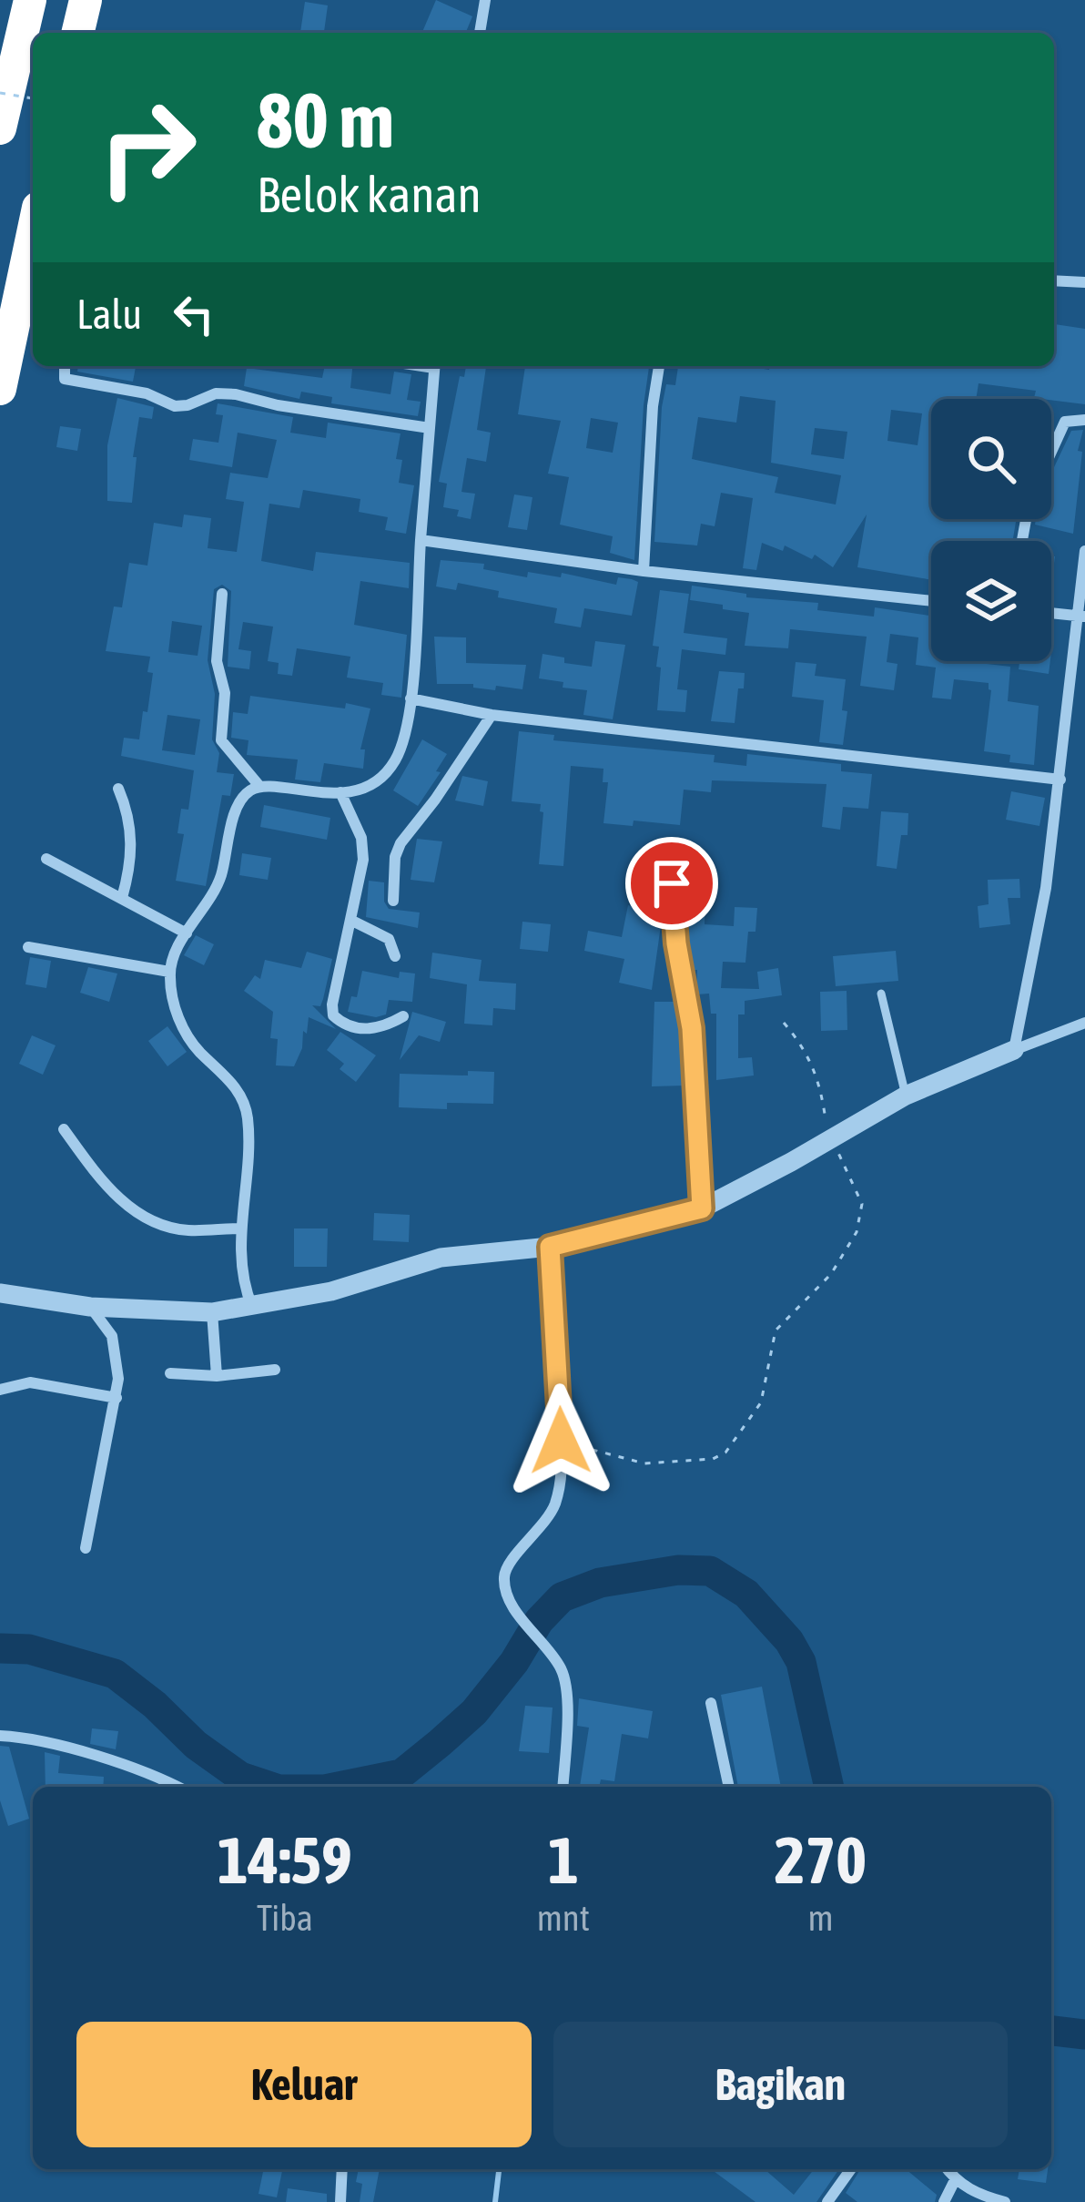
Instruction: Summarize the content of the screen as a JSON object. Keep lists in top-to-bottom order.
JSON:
{
  "page": {
    "turn": ["80 m", "Belok kanan"],
    "then": "Lalu",
    "eta": [
      "14:59",
      "Tiba",
      "1",
      "mnt",
      "270",
      "m"
    ],
    "buttons": ["Keluar", "Bagikan"]
  }
}
